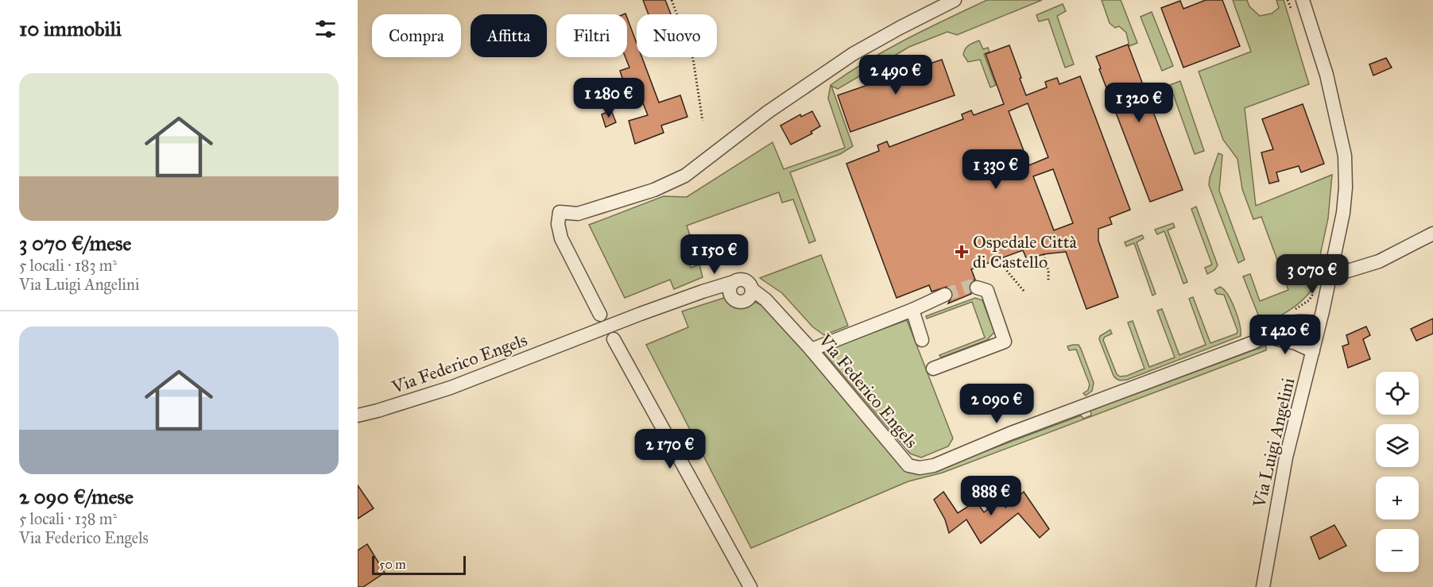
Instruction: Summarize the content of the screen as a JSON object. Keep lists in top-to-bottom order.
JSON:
{
  "streets": {
    "street": ["Via Federico Engels", "Via Luigi Angelini"]
  },
  "crossings": [
    ["Via Federico Engels", "Via Luigi Angelini"]
  ],
  "places": {
    "health": ["Ospedale Città di Castello"]
  },
  "scale_bar": "50 m",
  "page": {
    "heading": "10 immobili",
    "chip": [
      "Compra",
      "Affitta",
      "Filtri",
      "Nuovo"
    ],
    "price": [
      "2 490 €",
      "1 280 €",
      "1 320 €",
      "1 330 €",
      "1 150 €",
      "3 070 €",
      "1 420 €",
      "2 090 €",
      "2 170 €",
      "888 €"
    ],
    "list": [
      {
        "name": "3 070 €/mese",
        "note": "5 locali · 183 m² · Via Luigi Angelini"
      },
      {
        "name": "2 090 €/mese",
        "note": "5 locali · 138 m² · Via Federico Engels"
      }
    ],
    "map_buttons": ["+", "−"],
    "scale": "50 m"
  }
}
